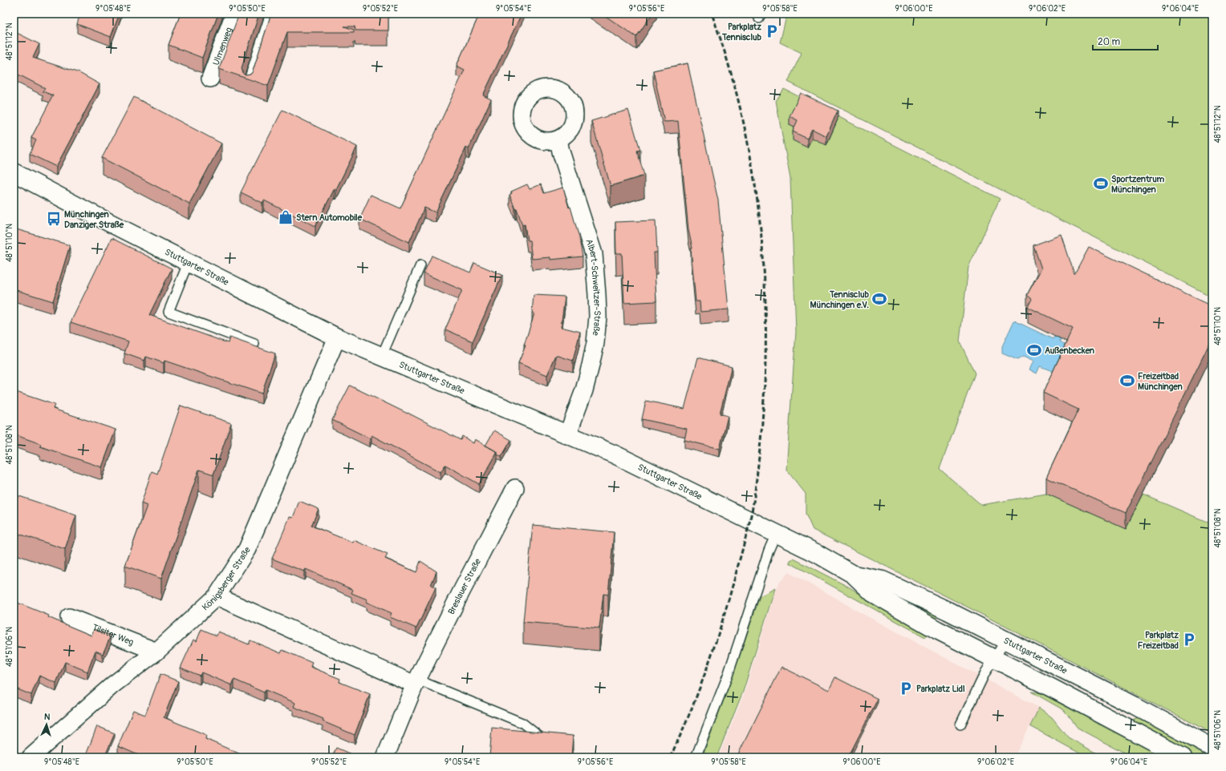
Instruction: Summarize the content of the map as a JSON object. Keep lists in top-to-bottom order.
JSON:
{
  "streets": {
    "street": [
      "Ulmenweg",
      "Stuttgarter Straße",
      "Albert-Schweitzer-Straße",
      "Königsberger Straße",
      "Breslauer Straße",
      "Tilsiter Weg"
    ]
  },
  "crossings": [
    ["Stuttgarter Straße", "Albert-Schweitzer-Straße"],
    ["Stuttgarter Straße", "Königsberger Straße"],
    ["Königsberger Straße", "Tilsiter Weg"]
  ],
  "places": {
    "parking": ["Parkplatz Tennisclub", "Parkplatz Freizeitbad", "Parkplatz Lidl"],
    "sports": [
      "Sportzentrum Münchingen",
      "Tennisclub Münchingen e.V.",
      "Außenbecken",
      "Freizeitbad Münchingen"
    ],
    "shop": ["Stern Automobile"],
    "bus stop": ["Münchingen Danziger Straße"]
  },
  "scale_bar": "20 m",
  "north": "top",
  "coordinates": [
    "9°05'48\"E",
    "9°05'50\"E",
    "9°05'52\"E",
    "9°05'54\"E",
    "9°05'56\"E",
    "9°05'58\"E",
    "9°06'00\"E",
    "9°06'02\"E",
    "9°06'04\"E",
    "48°51'12\"N",
    "48°51'10\"N",
    "48°51'08\"N",
    "48°51'06\"N"
  ]
}
